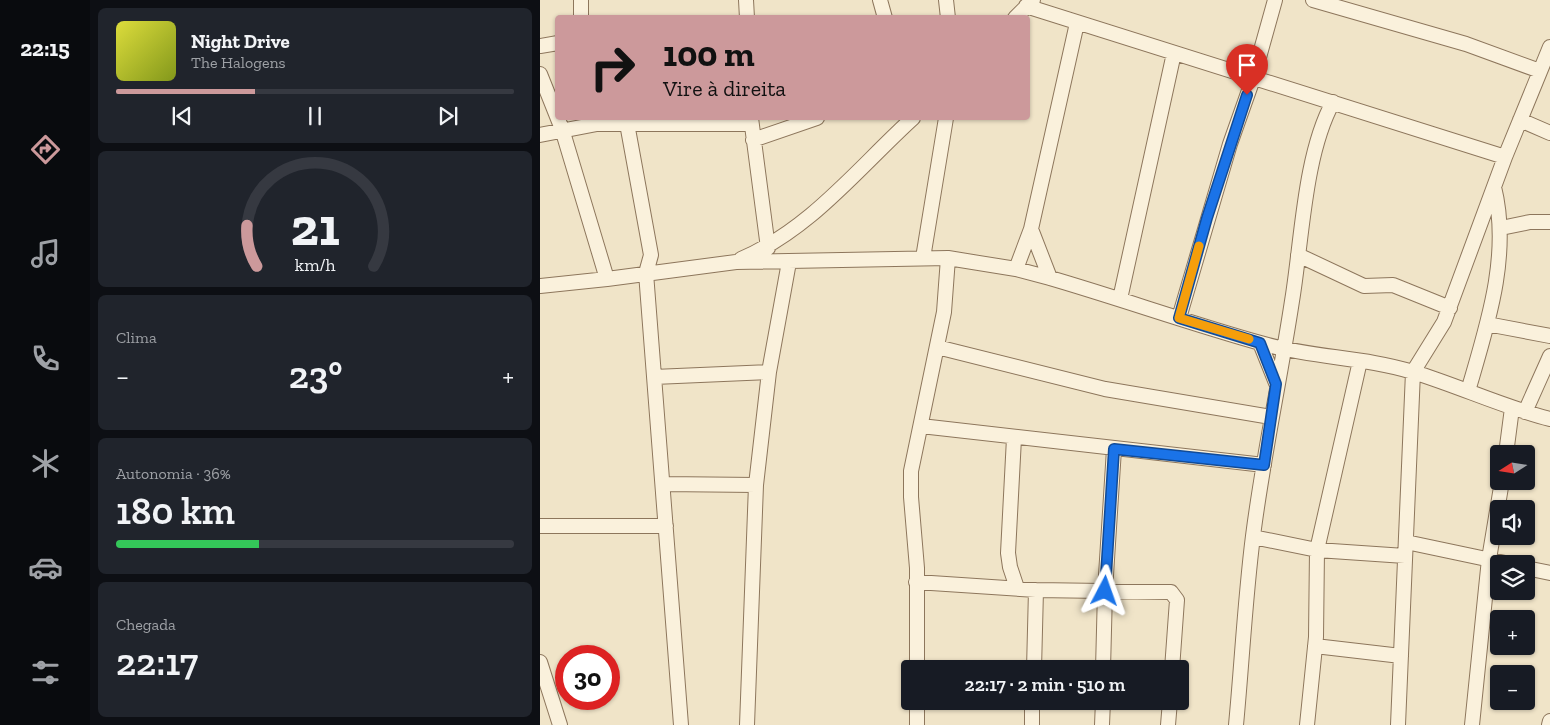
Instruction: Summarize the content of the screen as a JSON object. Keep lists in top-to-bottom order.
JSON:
{
  "north": "left",
  "page": {
    "tabs": "22:15",
    "turn": ["100 m", "Vire à direita"],
    "song": ["Night Drive", "The Halogens"],
    "tile": [
      "Clima",
      ["Autonomia · 36%", "180 km"],
      ["Chegada", "22:17"]
    ],
    "heat": ["−", "23°", "+"],
    "map_buttons": ["+", "−"],
    "limit": "30",
    "trip": "22:17 · 2 min · 510 m",
    "gauge": ["21", "km/h"]
  }
}
